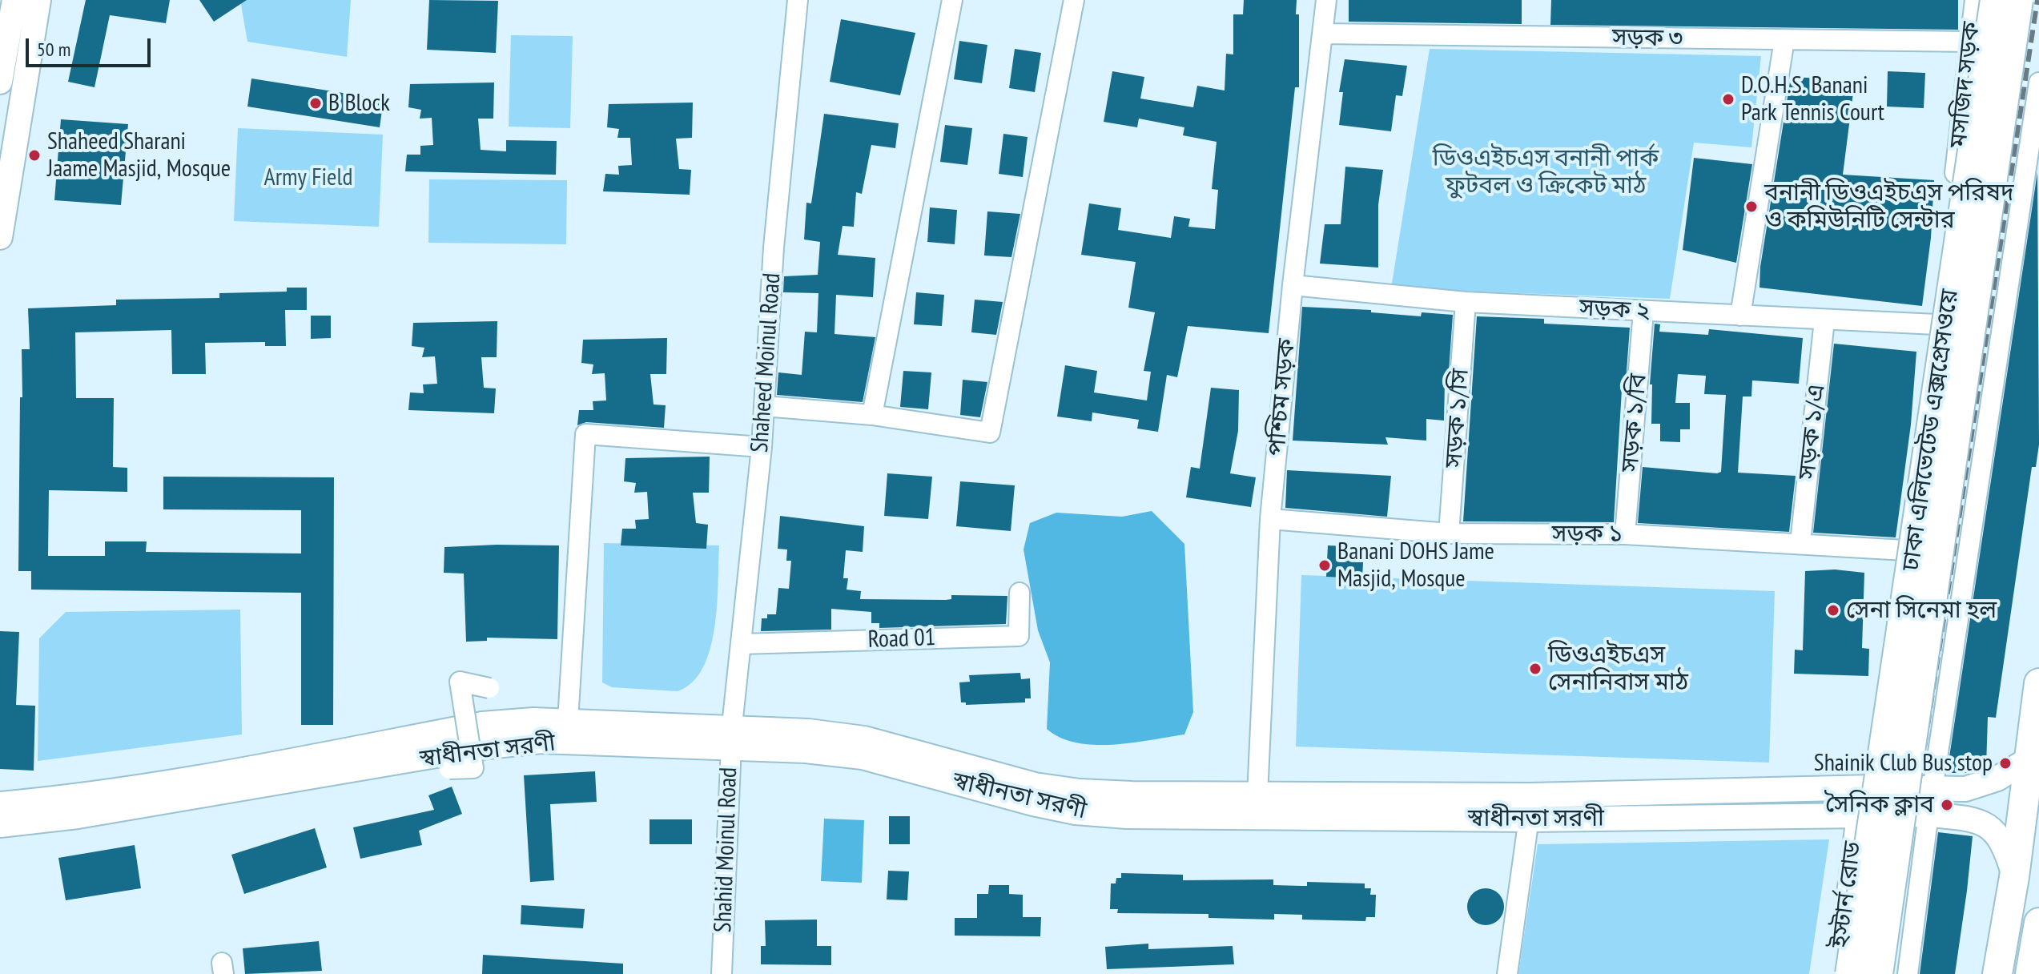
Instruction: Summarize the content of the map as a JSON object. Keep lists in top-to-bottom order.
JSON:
{
  "streets": {
    "highway": ["ঢাকা এলিভেটেড এক্সপ্রেসওয়ে"],
    "main road": ["স্বাধীনতা সরণী"],
    "street": [
      "সড়ক ৩",
      "মসজিদ সড়ক",
      "সড়ক ২",
      "Shaheed Moinul Road",
      "পশ্চিম সড়ক",
      "সড়ক ১/সি",
      "সড়ক ১/বি",
      "সড়ক ১/এ",
      "সড়ক ১",
      "Road 01",
      "Shahid Moinul Road",
      "ইস্টার্ন রোড"
    ]
  },
  "crossings": [
    ["সড়ক ৩", "মসজিদ সড়ক"],
    ["সড়ক ৩", "পশ্চিম সড়ক"],
    ["মসজিদ সড়ক", "সড়ক ২"],
    ["মসজিদ সড়ক", "সড়ক ১"],
    ["মসজিদ সড়ক", "ইস্টার্ন রোড"],
    ["সড়ক ২", "পশ্চিম সড়ক"],
    ["সড়ক ২", "সড়ক ১/সি"],
    ["সড়ক ২", "সড়ক ১/বি"],
    ["সড়ক ২", "সড়ক ১/এ"],
    ["Shaheed Moinul Road", "Road 01"],
    ["Shaheed Moinul Road", "স্বাধীনতা সরণী"],
    ["Shaheed Moinul Road", "Shahid Moinul Road"],
    ["পশ্চিম সড়ক", "সড়ক ১"],
    ["পশ্চিম সড়ক", "স্বাধীনতা সরণী"],
    ["সড়ক ১/সি", "সড়ক ১"],
    ["সড়ক ১/বি", "সড়ক ১"],
    ["সড়ক ১/এ", "সড়ক ১"],
    ["সড়ক ১", "ইস্টার্ন রোড"],
    ["স্বাধীনতা সরণী", "Shahid Moinul Road"],
    ["স্বাধীনতা সরণী", "ইস্টার্ন রোড"]
  ],
  "parks": ["ডিওএইচএস বনানী পার্ক ফুটবল ও ক্রিকেট মাঠ", "Army Field"],
  "places": [
    "D.O.H.S. Banani Park Tennis Court",
    "B Block",
    "Shaheed Sharani Jaame Masjid, Mosque",
    "বনানী ডিওএইচএস পরিষদ ও কমিউনিটি সেন্টার",
    "Banani DOHS Jame Masjid, Mosque",
    "সেনা সিনেমা হল",
    "ডিওএইচএস সেনানিবাস মাঠ",
    "Shainik Club Bus stop",
    "সৈনিক ক্লাব"
  ],
  "scale_bar": "50 m"
}
